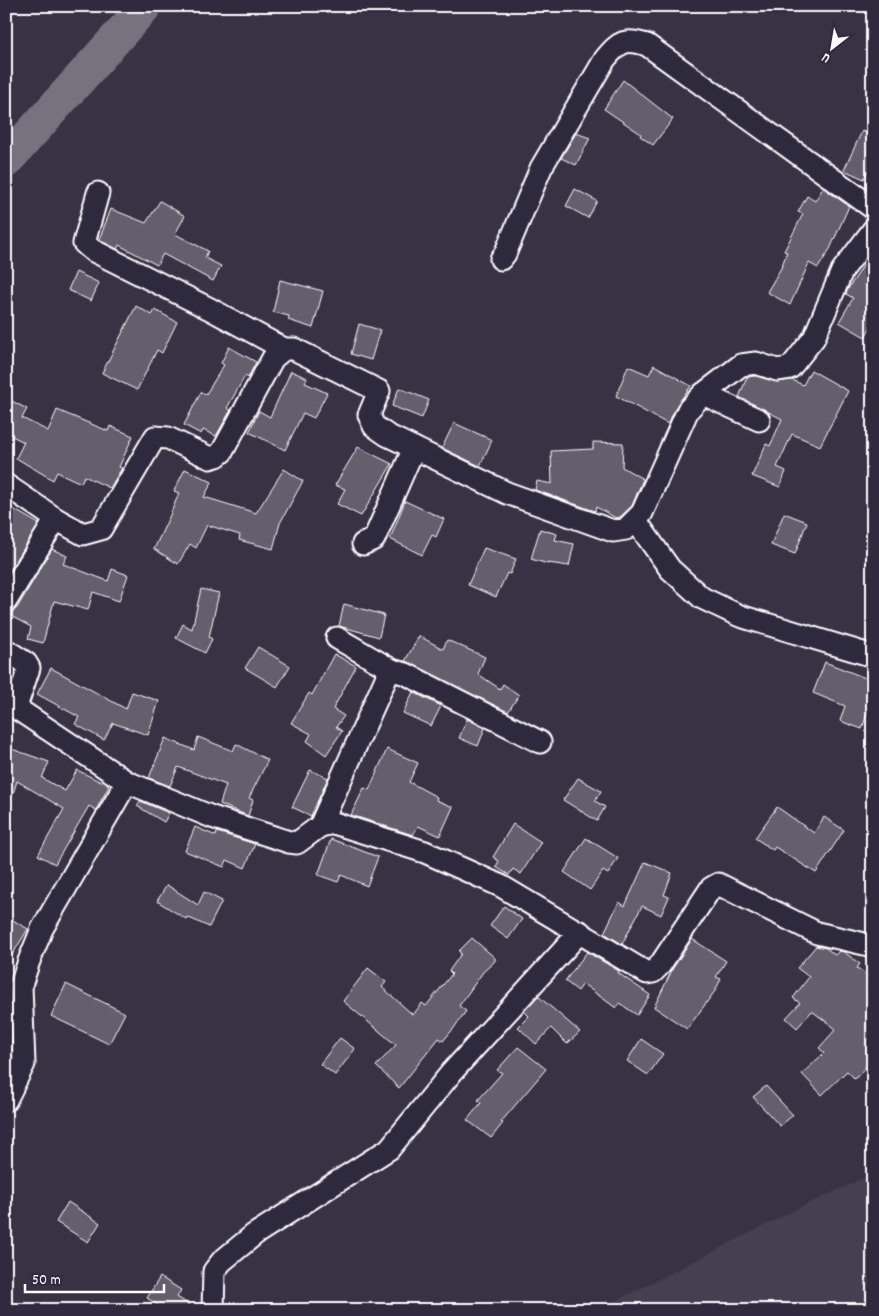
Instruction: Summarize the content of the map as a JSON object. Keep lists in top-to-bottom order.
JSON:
{
  "scale_bar": "50 m",
  "north": "bottom left"
}
